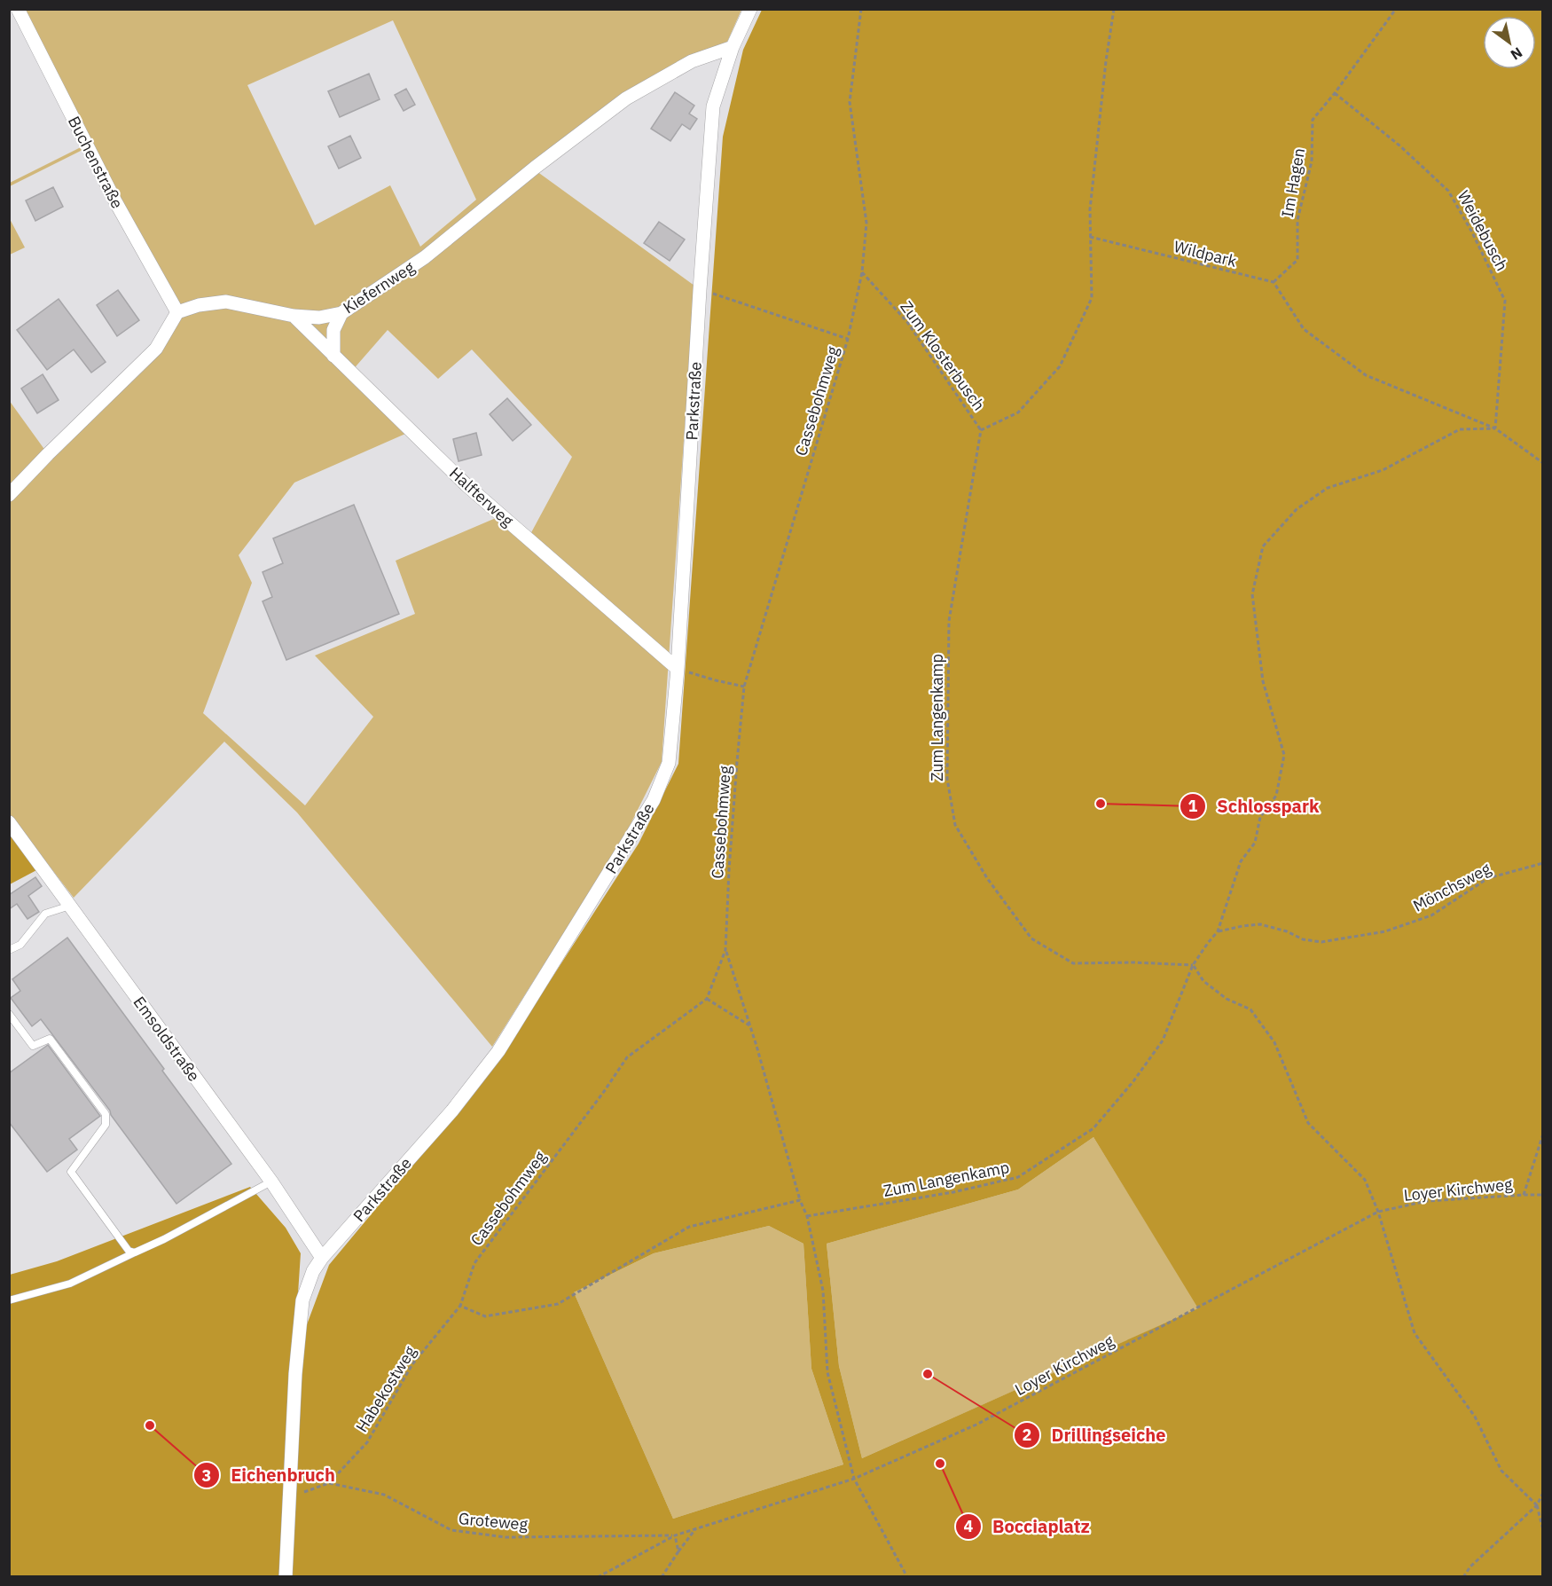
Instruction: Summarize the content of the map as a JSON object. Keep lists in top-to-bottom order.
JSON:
{
  "streets": {
    "street": [
      "Buchenstraße",
      "Kiefernweg",
      "Parkstraße",
      "Halfterweg",
      "Emsoldstraße"
    ],
    "path": [
      "Im Hagen",
      "Weidebusch",
      "Wildpark",
      "Zum Klosterbusch",
      "Cassebohmweg",
      "Zum Langenkamp",
      "Mönchsweg",
      "Loyer Kirchweg",
      "Habekostweg",
      "Groteweg"
    ]
  },
  "crossings": [
    ["Buchenstraße", "Kiefernweg"],
    ["Im Hagen", "Weidebusch"],
    ["Im Hagen", "Wildpark"],
    ["Kiefernweg", "Parkstraße"],
    ["Kiefernweg", "Halfterweg"],
    ["Zum Klosterbusch", "Cassebohmweg"],
    ["Zum Klosterbusch", "Zum Langenkamp"],
    ["Parkstraße", "Halfterweg"],
    ["Parkstraße", "Emsoldstraße"],
    ["Cassebohmweg", "Habekostweg"],
    ["Loyer Kirchweg", "Groteweg"],
    ["Habekostweg", "Groteweg"]
  ],
  "places": [
    "Schlosspark",
    "Drillingseiche",
    "Eichenbruch",
    "Bocciaplatz"
  ],
  "north": "bottom right"
}
